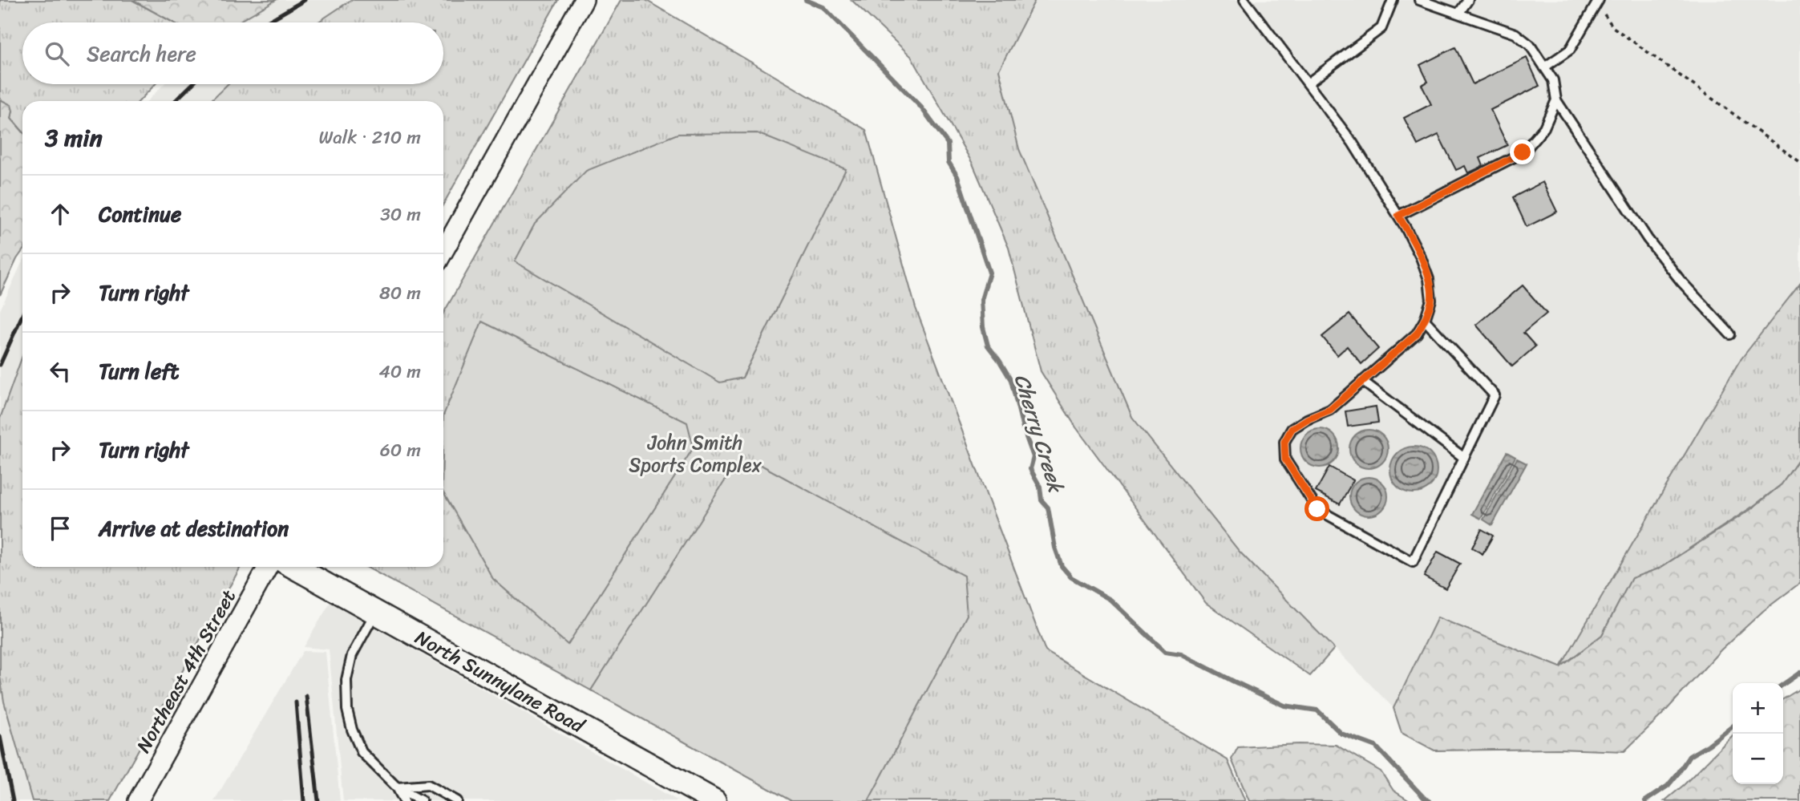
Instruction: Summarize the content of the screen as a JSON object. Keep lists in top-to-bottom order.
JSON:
{
  "streets": {
    "street": ["Northeast 4th Street", "North Sunnylane Road"]
  },
  "water": ["Cherry Creek"],
  "parks": ["John Smith Sports Complex"],
  "page": {
    "search": "Search here",
    "heading": ["3 min", "Walk · 210 m"],
    "list": [
      ["Continue", "30 m"],
      ["Turn right", "80 m"],
      ["Turn left", "40 m"],
      ["Turn right", "60 m"],
      "Arrive at destination"
    ],
    "map_buttons": ["+", "−"]
  }
}
